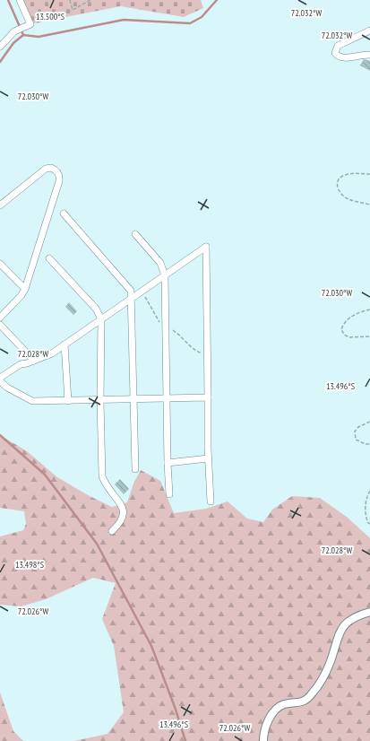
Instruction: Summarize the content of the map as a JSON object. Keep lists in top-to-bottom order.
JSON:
{
  "coordinates": [
    "72.032°W",
    "13.500°S",
    "72.030°W",
    "72.028°W",
    "13.496°S",
    "13.498°S",
    "72.026°W"
  ]
}
